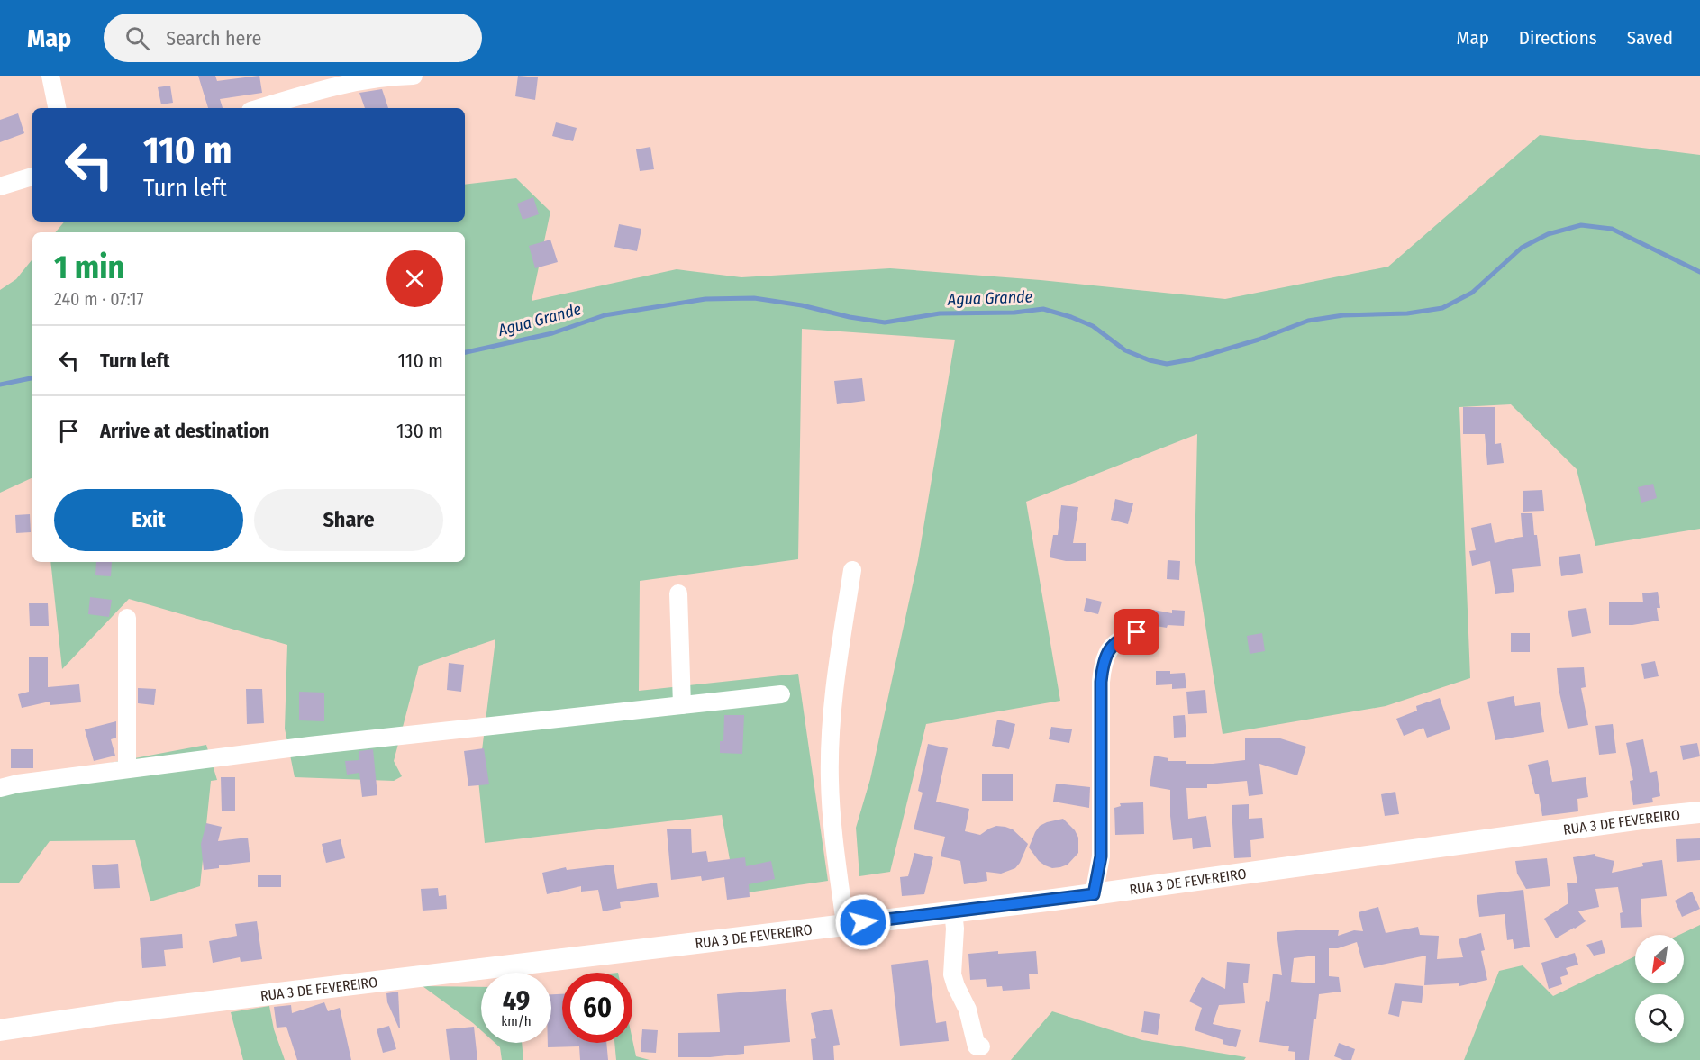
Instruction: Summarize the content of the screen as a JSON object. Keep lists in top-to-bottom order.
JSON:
{
  "streets": {
    "main road": ["RUA 3 DE FEVEREIRO"]
  },
  "water": ["Agua Grande"],
  "north": "bottom left",
  "page": {
    "header": "Map",
    "search": "Search here",
    "nav": ["Map", "Directions", "Saved"],
    "turn": ["110 m", "Turn left"],
    "heading": ["1 min", "240 m · 07:17"],
    "list": [
      {
        "name": "Turn left",
        "value": "110 m"
      },
      {
        "name": "Arrive at destination",
        "value": "130 m"
      }
    ],
    "buttons": ["Exit", "Share"],
    "speed": "49 km/h",
    "limit": "60"
  }
}
